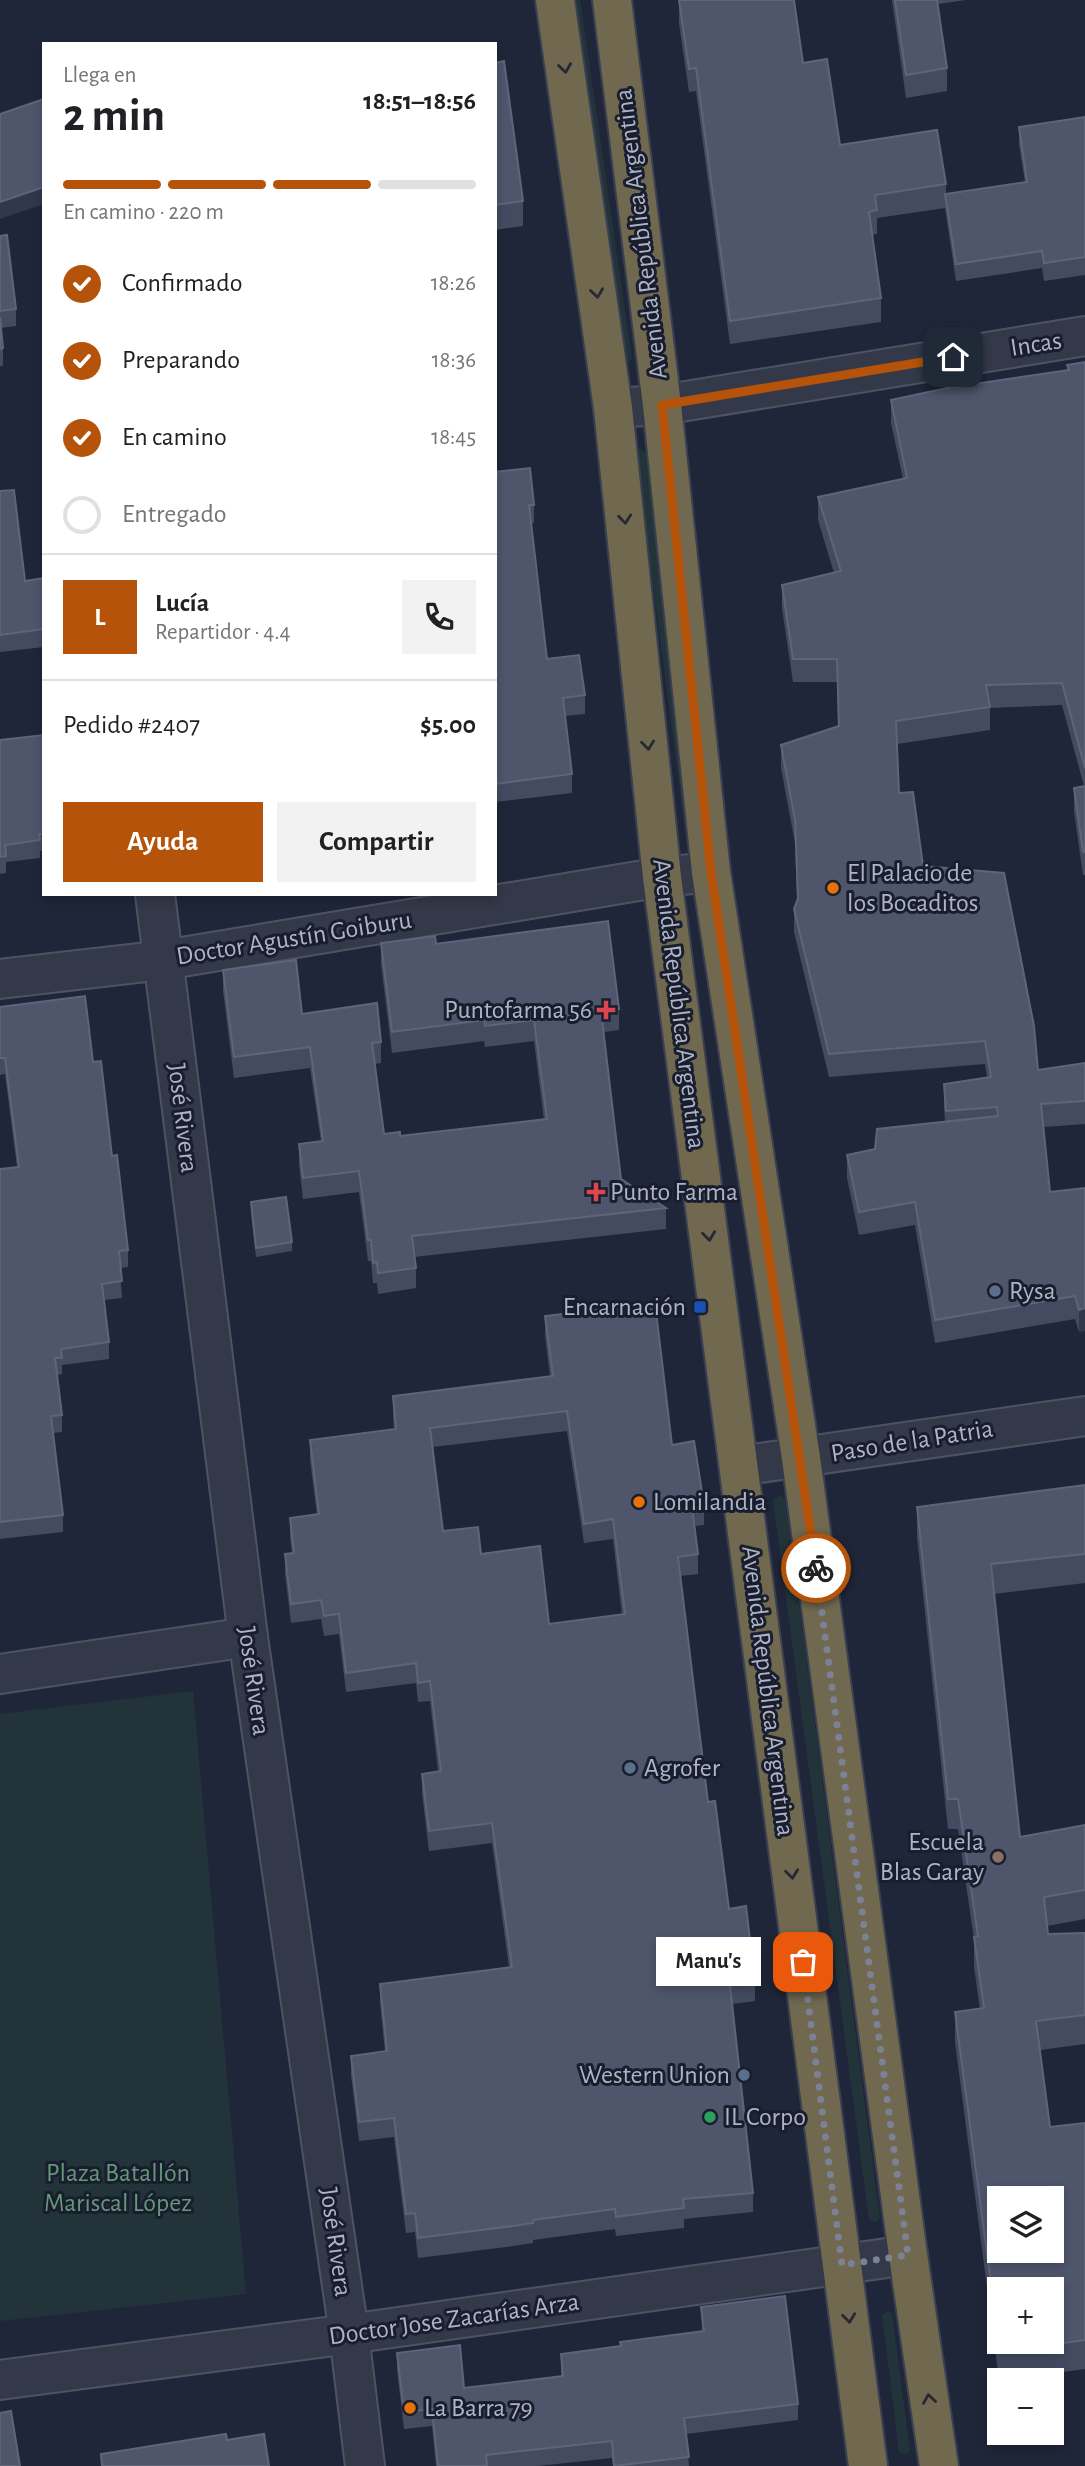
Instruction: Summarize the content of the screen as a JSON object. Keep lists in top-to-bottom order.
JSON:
{
  "streets": {
    "highway": ["Avenida República Argentina"],
    "street": [
      "Incas",
      "Doctor Agustín Goiburu",
      "José Rivera",
      "Paso de la Patria",
      "Doctor Jose Zacarías Arza"
    ]
  },
  "crossings": [
    ["Avenida República Argentina", "Incas"],
    ["Avenida República Argentina", "Doctor Agustín Goiburu"],
    ["Avenida República Argentina", "Paso de la Patria"],
    ["Avenida República Argentina", "Doctor Jose Zacarías Arza"],
    ["Doctor Agustín Goiburu", "José Rivera"],
    ["José Rivera", "Doctor Jose Zacarías Arza"]
  ],
  "parks": ["Plaza Batallón Mariscal López"],
  "places": {
    "other": [
      "El Palacio de los Bocaditos",
      "Rysa",
      "Lomilandia",
      "Agrofer",
      "Escuela Blas Garay",
      "Manu's",
      "Western Union",
      "IL Corpo",
      "La Barra 79"
    ],
    "health": ["Puntofarma 56", "Punto Farma"],
    "transit": ["Encarnación"]
  },
  "page": {
    "heading": ["2 min", "Llega en", "18:51–18:56"],
    "panel": [
      "Lucía",
      "Repartidor · 4.4",
      "Pedido #2407",
      "$5.00"
    ],
    "bar": "En camino · 220 m",
    "list": [
      ["Confirmado", "18:26"],
      ["Preparando", "18:36"],
      ["En camino", "18:45"],
      "Entregado"
    ],
    "round": "L",
    "buttons": ["Ayuda", "Compartir"],
    "bubble": "Manu's",
    "map_buttons": ["+", "−"]
  }
}
